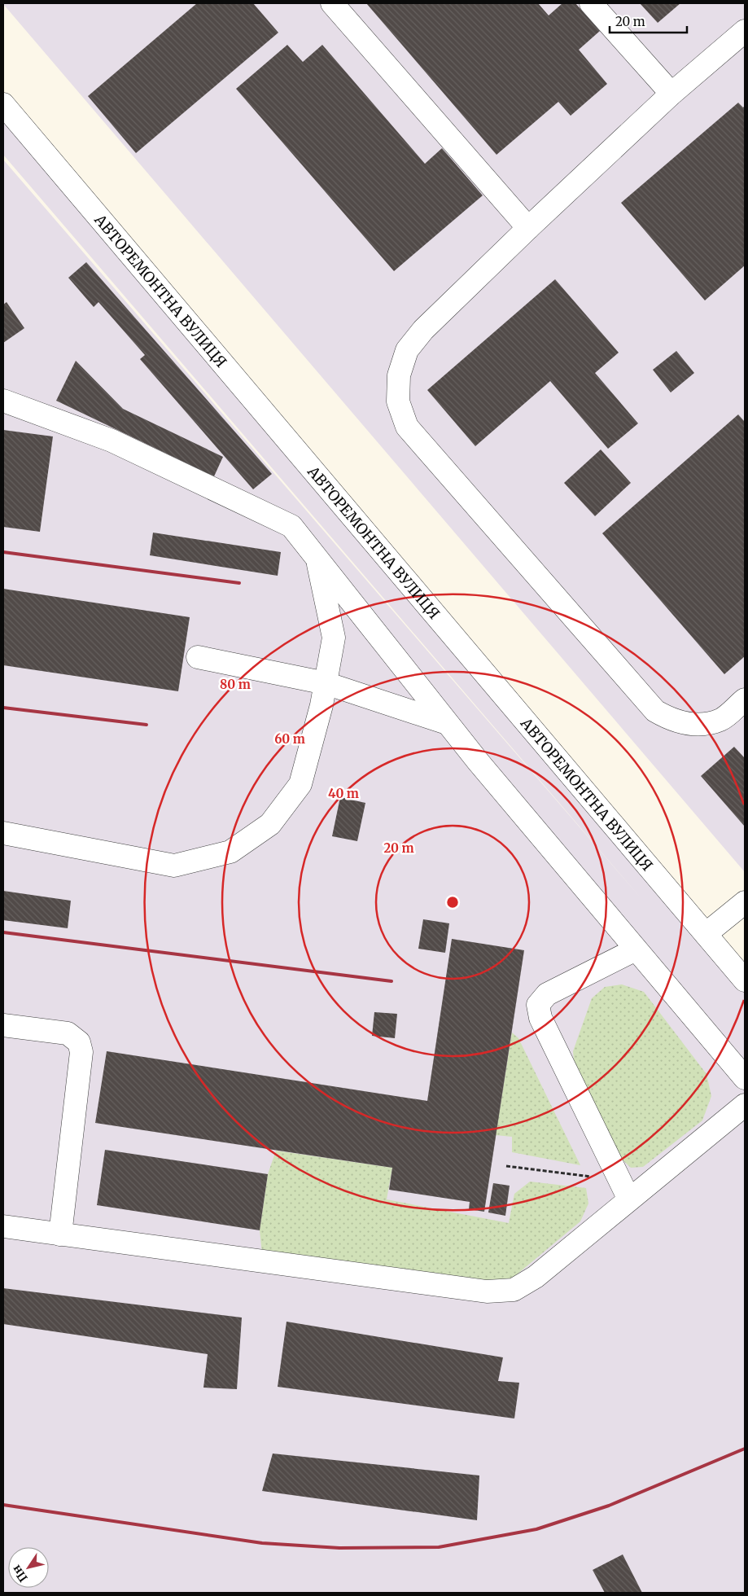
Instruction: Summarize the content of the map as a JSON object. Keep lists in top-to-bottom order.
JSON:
{
  "streets": {
    "street": ["АВТОРЕМОНТНА ВУЛИЦЯ"]
  },
  "scale_bar": "20 m",
  "north": "bottom left",
  "rings": [
    "80 m",
    "60 m",
    "40 m",
    "20 m"
  ]
}
